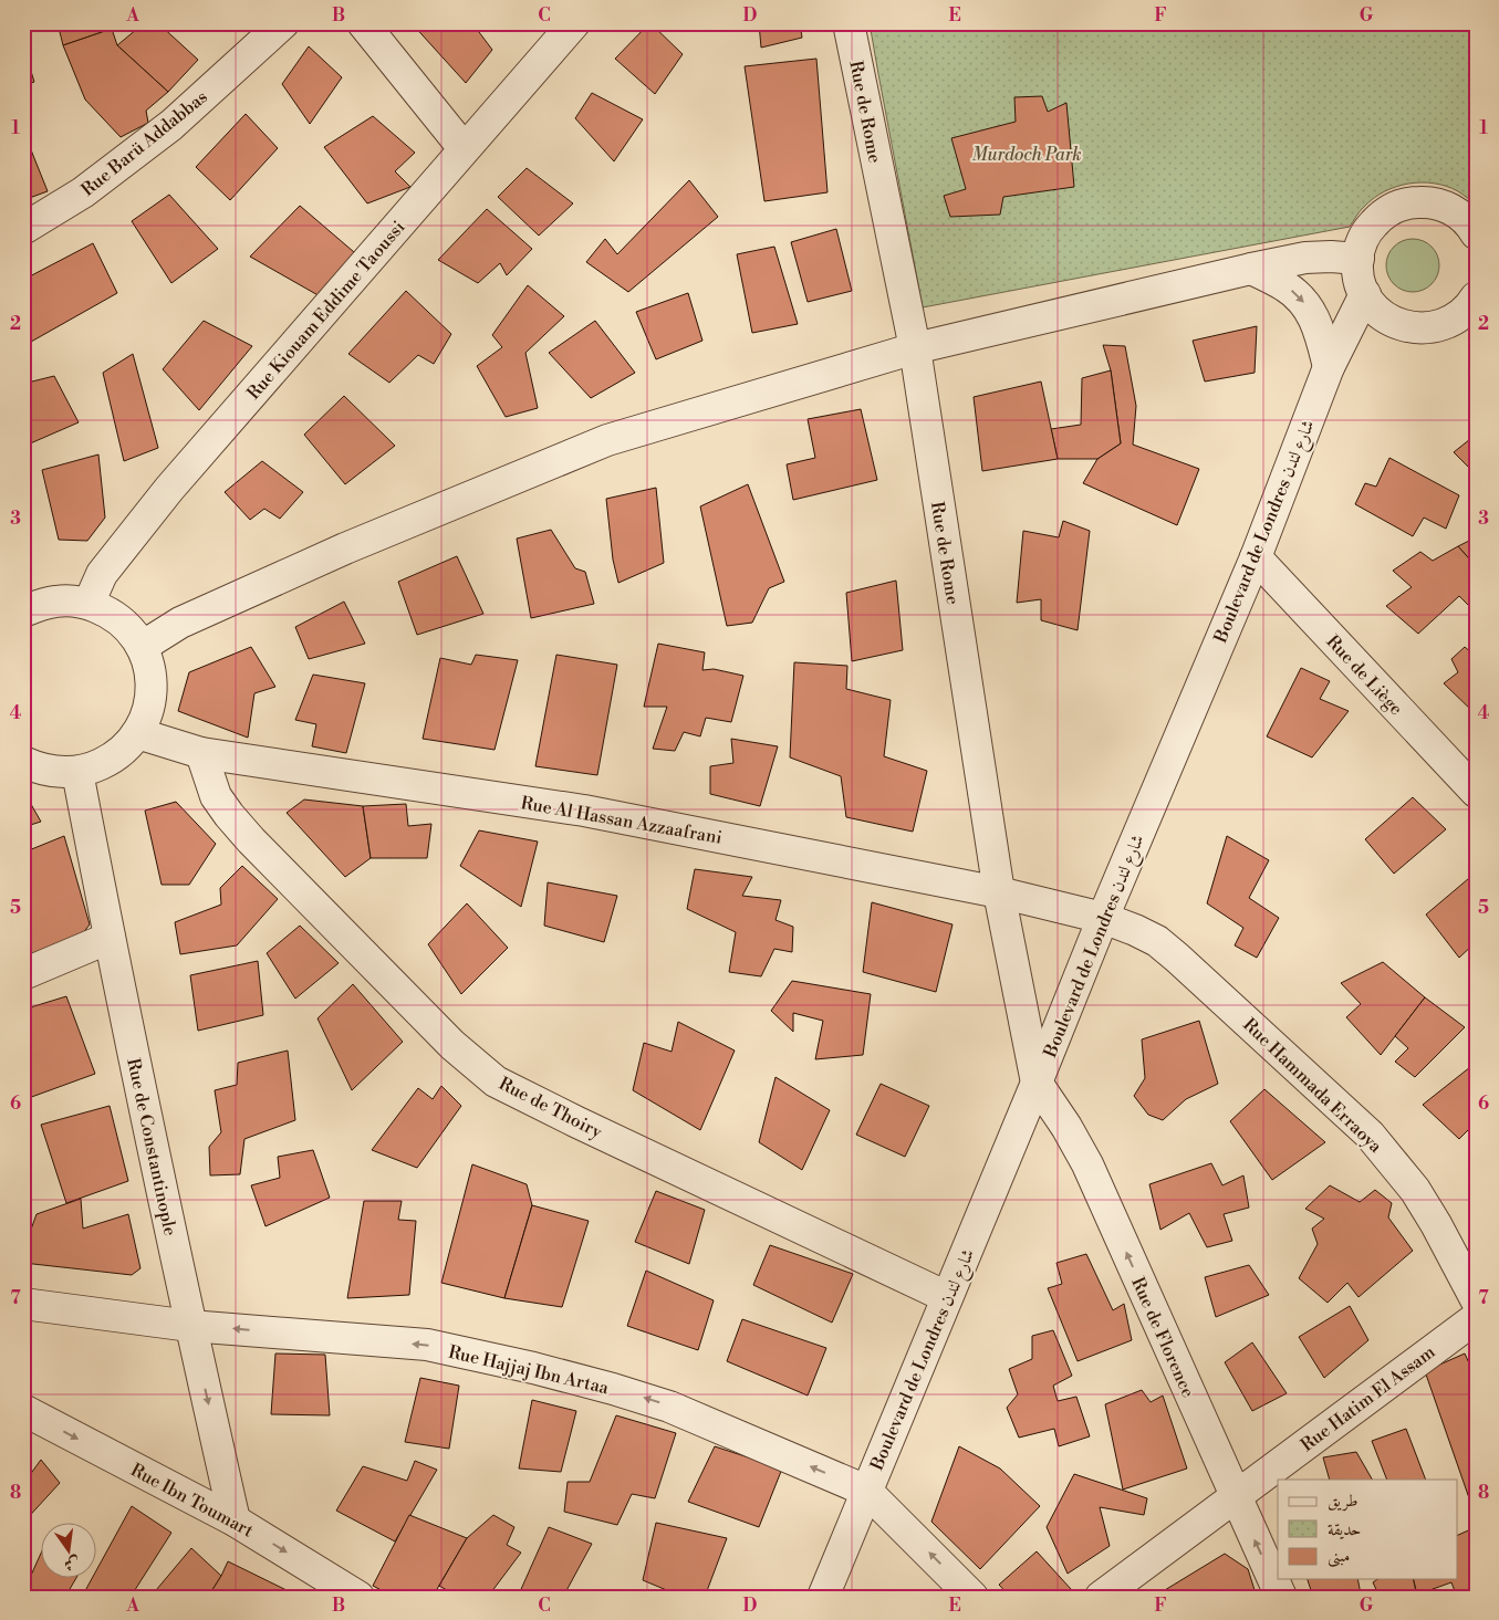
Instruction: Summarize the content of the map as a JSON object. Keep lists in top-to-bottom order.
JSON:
{
  "streets": {
    "street": [
      "Rue de Rome",
      "Rue Barü Addabbas",
      "Rue Kiouam Eddime Taoussi",
      "Boulevard de Londres شارع لندن",
      "Rue de Liège",
      "Rue Al Hassan Azzaafrani",
      "Rue Hammada Erraoya",
      "Rue de Thoiry",
      "Rue de Constantinople",
      "Rue de Florence",
      "Rue Hajjaj Ibn Artaa",
      "Rue Hatim El Assam",
      "Rue Ibn Toumart"
    ]
  },
  "crossings": [
    ["Rue de Rome", "Boulevard de Londres شارع لندن"],
    ["Rue de Rome", "Rue Al Hassan Azzaafrani"],
    ["Rue de Rome", "Rue de Florence"],
    ["Boulevard de Londres شارع لندن", "Rue de Liège"],
    ["Boulevard de Londres شارع لندن", "Rue Al Hassan Azzaafrani"],
    ["Boulevard de Londres شارع لندن", "Rue Hammada Erraoya"],
    ["Boulevard de Londres شارع لندن", "Rue de Thoiry"],
    ["Boulevard de Londres شارع لندن", "Rue de Florence"],
    ["Boulevard de Londres شارع لندن", "Rue Hajjaj Ibn Artaa"],
    ["Rue Al Hassan Azzaafrani", "Rue Hammada Erraoya"],
    ["Rue Al Hassan Azzaafrani", "Rue de Thoiry"],
    ["Rue de Constantinople", "Rue Hajjaj Ibn Artaa"],
    ["Rue de Constantinople", "Rue Ibn Toumart"],
    ["Rue de Florence", "Rue Hatim El Assam"]
  ],
  "one_way": ["Rue de Florence", "Rue Hajjaj Ibn Artaa", "Rue Ibn Toumart"],
  "parks": ["Murdoch Park"],
  "legend": ["طريق", "حديقة", "مبنى"],
  "north": "bottom",
  "grid": {
    "columns": [
      "A",
      "B",
      "C",
      "D",
      "E",
      "F",
      "G"
    ],
    "rows": [
      "1",
      "2",
      "3",
      "4",
      "5",
      "6",
      "7",
      "8"
    ]
  }
}
